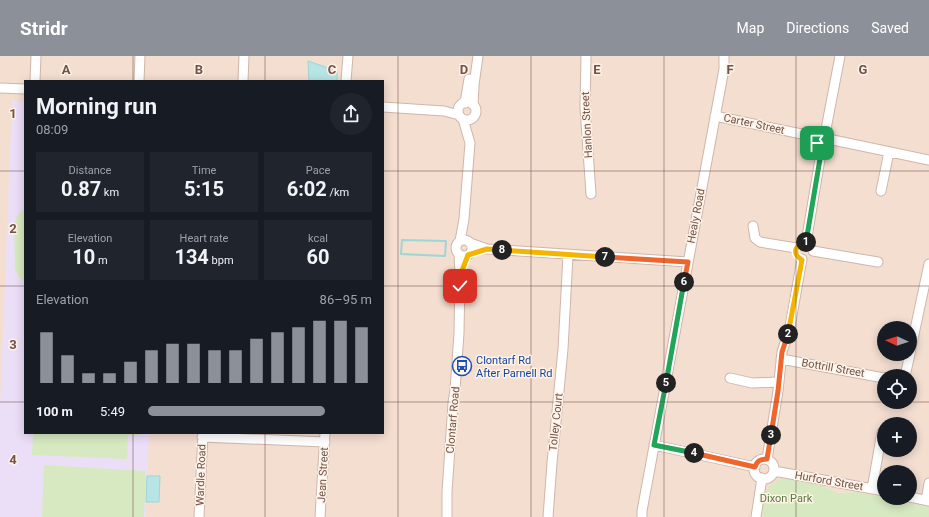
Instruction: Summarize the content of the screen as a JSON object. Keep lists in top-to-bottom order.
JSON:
{
  "streets": {
    "street": [
      "Carter Street",
      "Hanlon Street",
      "Healy Road",
      "Bottrill Street",
      "Clontarf Road",
      "Tolley Court",
      "Wardle Road",
      "Jean Street",
      "Hurford Street"
    ]
  },
  "crossings": [
    ["Carter Street", "Healy Road"]
  ],
  "parks": ["Dixon Park"],
  "places": {
    "bus stop": ["Clontarf Rd After Parnell Rd"]
  },
  "north": "left",
  "page": {
    "header": "Stridr",
    "nav": ["Map", "Directions", "Saved"],
    "heading": ["Morning run", "08:09"],
    "stats": [
      ["Distance", "0.87 km"],
      ["Time", "5:15"],
      ["Pace", "6:02 /km"],
      ["Elevation", "10 m"],
      ["Heart rate", "134 bpm"],
      ["kcal", "60"]
    ],
    "pins": [
      "1",
      "8",
      "7",
      "6",
      "2",
      "5",
      "3",
      "4"
    ],
    "chart": ["Elevation", "86–95 m"],
    "map_buttons": ["+", "−"],
    "list": [
      {
        "name": "100 m",
        "note": "5:49"
      }
    ]
  },
  "grid": {
    "columns": [
      "A",
      "B",
      "C",
      "D",
      "E",
      "F",
      "G"
    ],
    "rows": [
      "1",
      "2",
      "3",
      "4"
    ]
  }
}
